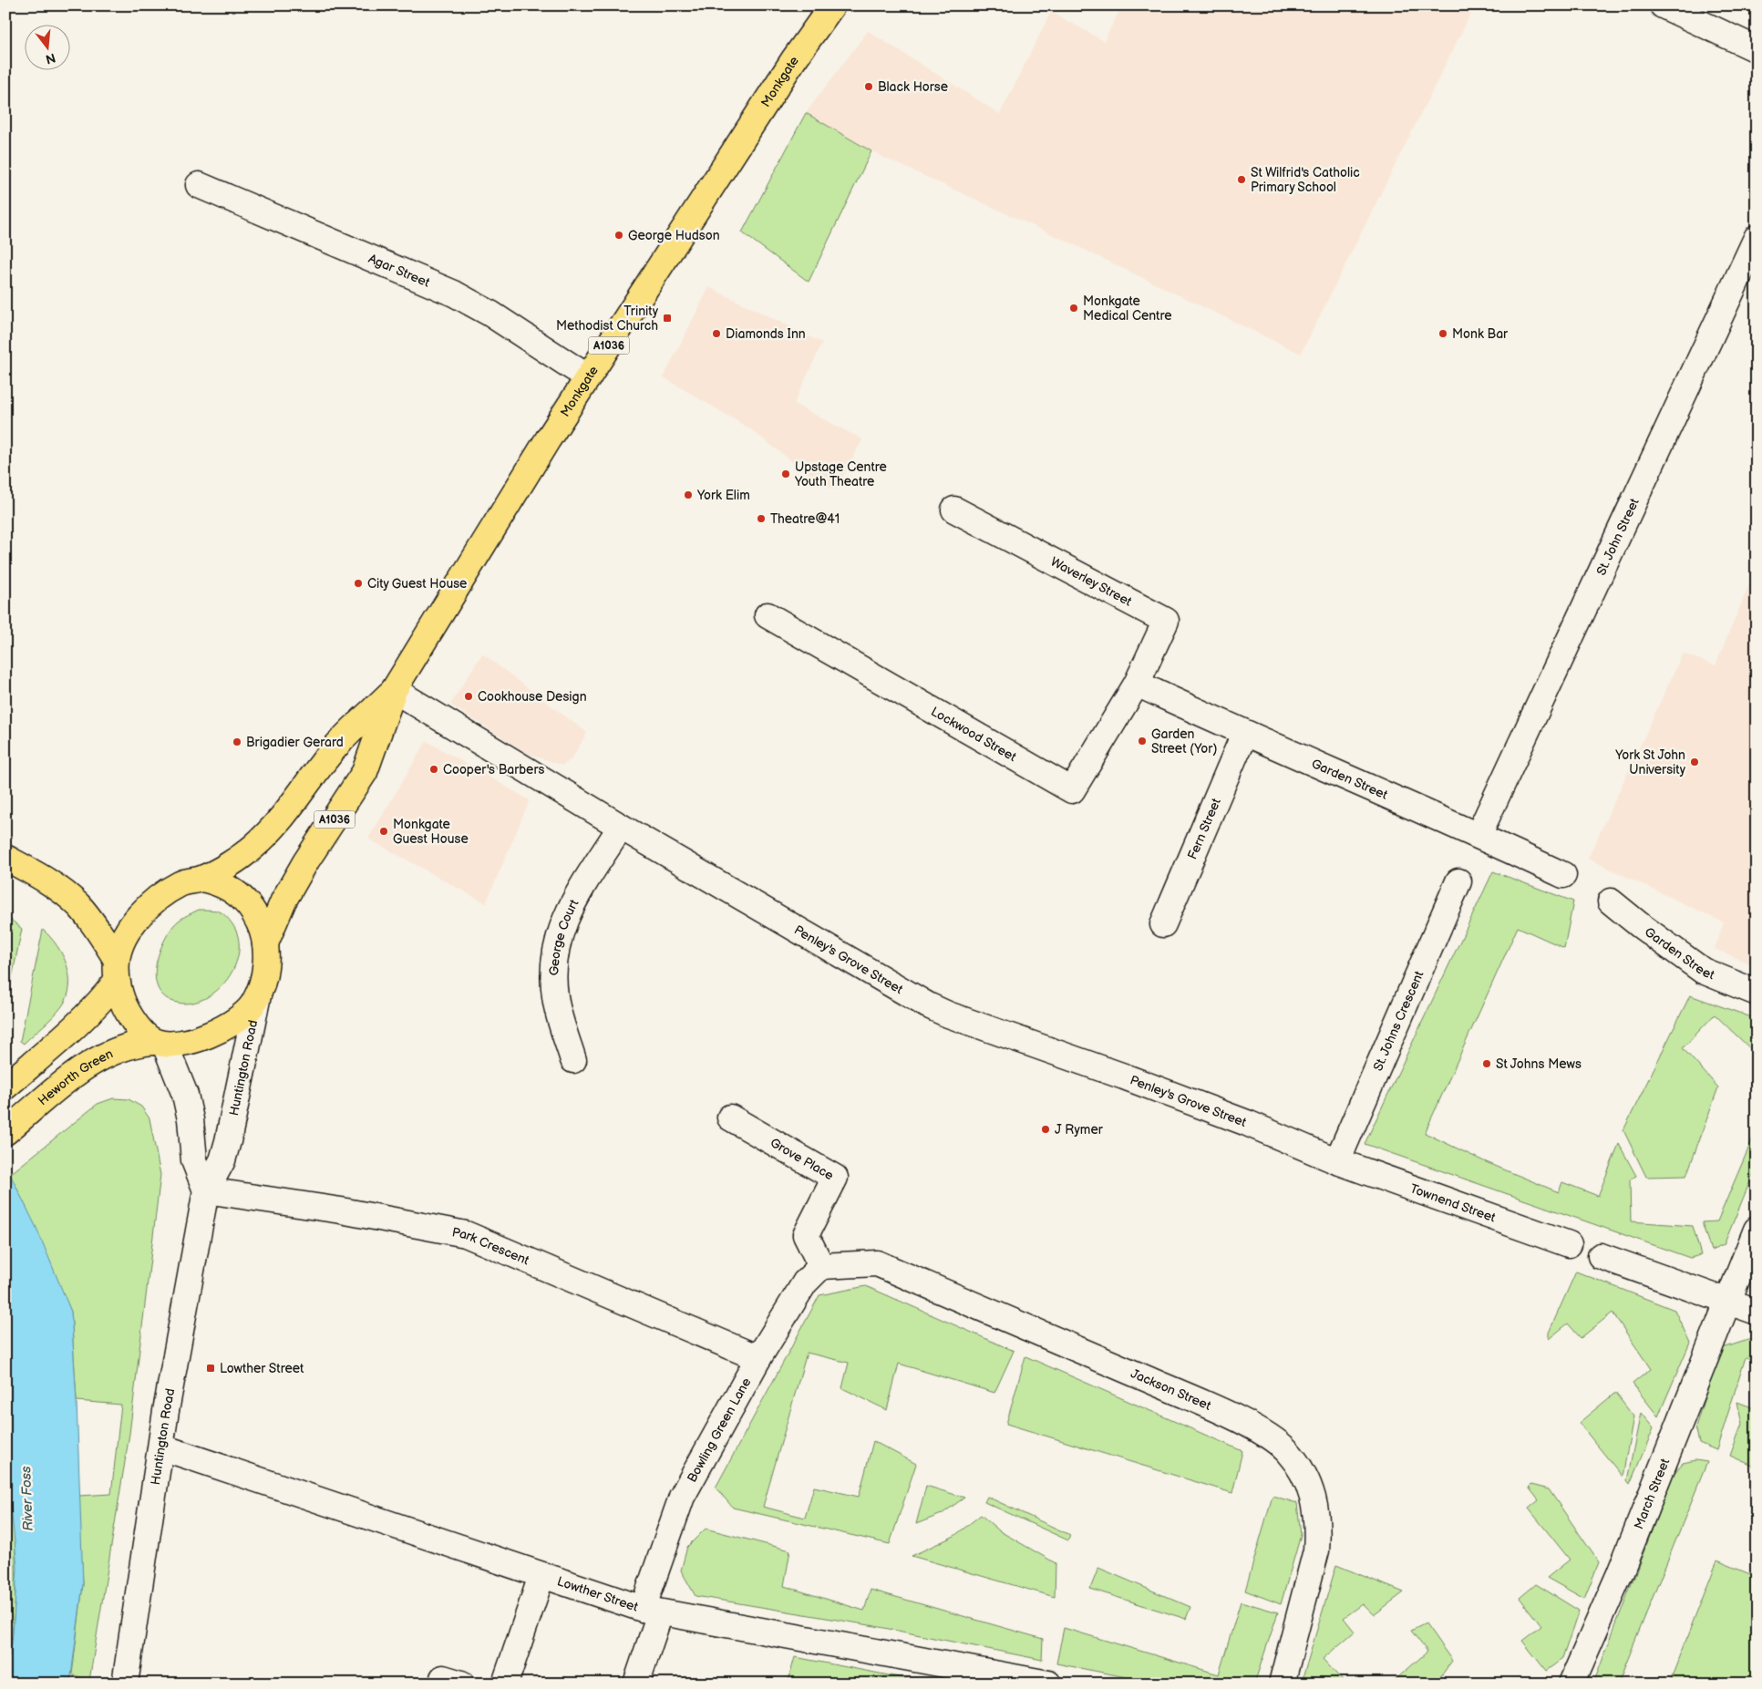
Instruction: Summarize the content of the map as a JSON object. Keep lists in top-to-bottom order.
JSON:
{
  "streets": {
    "main road": ["Monkgate", "A1036", "Heworth Green"],
    "street": [
      "Agar Street",
      "St. John Street",
      "Waverley Street",
      "Lockwood Street",
      "Garden Street",
      "Fern Street",
      "George Court",
      "Penley's Grove Street",
      "St. Johns Crescent",
      "Huntington Road",
      "Grove Place",
      "Townend Street",
      "Park Crescent",
      "Jackson Street",
      "Bowling Green Lane",
      "March Street",
      "Lowther Street"
    ]
  },
  "crossings": [
    ["Monkgate", "Agar Street"],
    ["Monkgate", "A1036"],
    ["Monkgate", "Penley's Grove Street"],
    ["A1036", "Penley's Grove Street"],
    ["A1036", "Huntington Road"],
    ["A1036", "Heworth Green"],
    ["St. John Street", "Garden Street"],
    ["Waverley Street", "Lockwood Street"],
    ["Waverley Street", "Garden Street"],
    ["Lockwood Street", "Garden Street"],
    ["Garden Street", "Fern Street"],
    ["George Court", "Penley's Grove Street"],
    ["Penley's Grove Street", "St. Johns Crescent"],
    ["Penley's Grove Street", "Townend Street"],
    ["St. Johns Crescent", "Townend Street"],
    ["Huntington Road", "Heworth Green"],
    ["Huntington Road", "Park Crescent"],
    ["Huntington Road", "Lowther Street"],
    ["Grove Place", "Jackson Street"],
    ["Grove Place", "Bowling Green Lane"],
    ["Park Crescent", "Bowling Green Lane"],
    ["Jackson Street", "Bowling Green Lane"],
    ["Bowling Green Lane", "Lowther Street"]
  ],
  "water": ["River Foss"],
  "places": {
    "other": [
      "Black Horse",
      "St Wilfrid's Catholic Primary School",
      "George Hudson",
      "Monkgate Medical Centre",
      "Diamonds Inn",
      "Monk Bar",
      "Upstage Centre Youth Theatre",
      "York Elim",
      "Theatre@41",
      "City Guest House",
      "Cookhouse Design",
      "Garden Street (Yor)",
      "Brigadier Gerard",
      "York St John University",
      "Cooper's Barbers",
      "Monkgate Guest House",
      "St Johns Mews",
      "J Rymer"
    ],
    "transit": ["Trinity Methodist Church", "Lowther Street"]
  },
  "north": "bottom"
}
